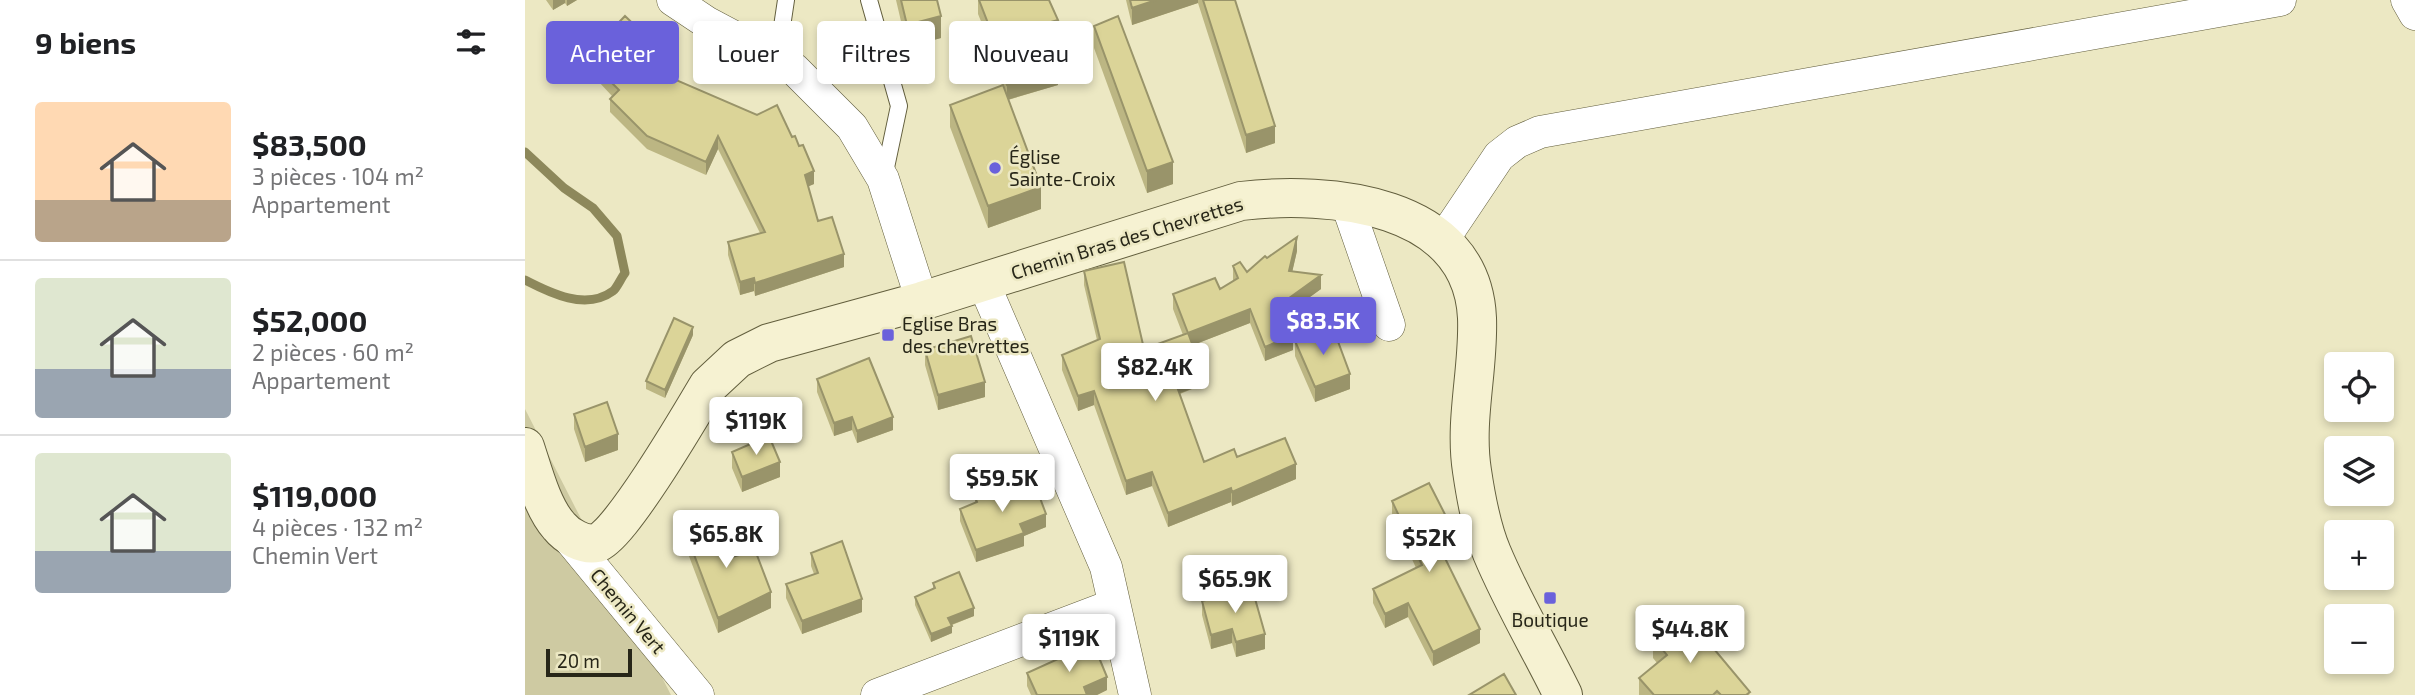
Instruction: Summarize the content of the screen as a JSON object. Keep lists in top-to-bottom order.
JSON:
{
  "streets": {
    "main road": ["Chemin Bras des Chevrettes"],
    "street": ["Chemin Vert"]
  },
  "crossings": [
    ["Chemin Bras des Chevrettes", "Chemin Vert"]
  ],
  "places": {
    "other": ["Église Sainte-Croix"],
    "transit": ["Eglise Bras des chevrettes", "Boutique"]
  },
  "scale_bar": "20 m",
  "page": {
    "heading": "9 biens",
    "chip": [
      "Acheter",
      "Louer",
      "Filtres",
      "Nouveau"
    ],
    "list": [
      {
        "name": "$83,500",
        "note": "3 pièces · 104 m² · Appartement"
      },
      {
        "name": "$52,000",
        "note": "2 pièces · 60 m² · Appartement"
      },
      {
        "name": "$119,000",
        "note": "4 pièces · 132 m² · Chemin Vert"
      }
    ],
    "price": [
      "$83.5K",
      "$82.4K",
      "$119K",
      "$59.5K",
      "$65.8K",
      "$52K",
      "$65.9K",
      "$44.8K",
      "$119K"
    ],
    "map_buttons": ["+", "−"],
    "scale": "20 m"
  }
}
